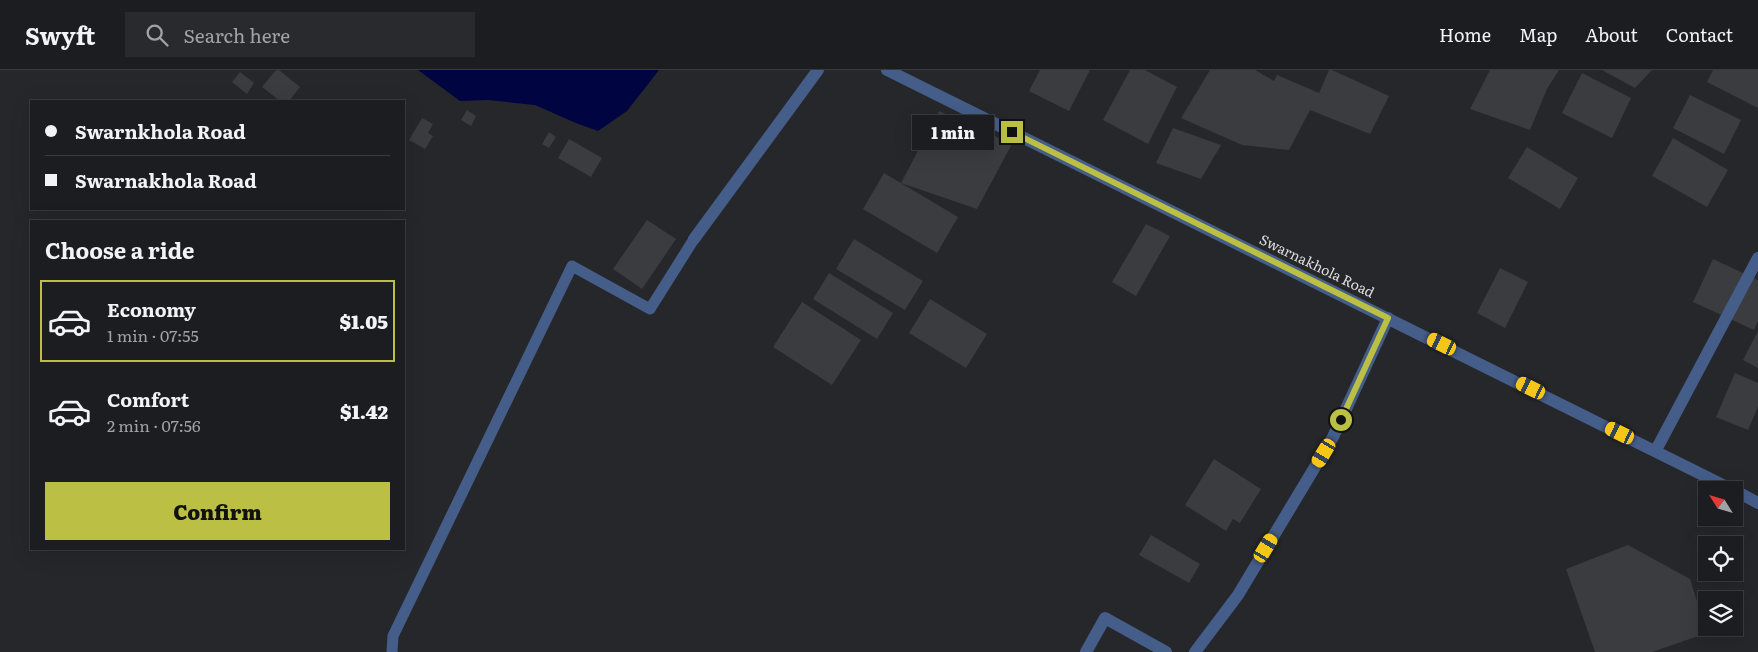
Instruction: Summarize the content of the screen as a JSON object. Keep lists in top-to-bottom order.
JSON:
{
  "streets": {
    "street": ["Swarnakhola Road"]
  },
  "north": "top left",
  "page": {
    "header": "Swyft",
    "search": "Search here",
    "nav": [
      "Home",
      "Map",
      "About",
      "Contact"
    ],
    "banner": ["Swarnkhola Road", "Swarnakhola Road"],
    "bubble": "1 min",
    "heading": "Choose a ride",
    "list": [
      {
        "name": "Economy",
        "note": "1 min · 07:55",
        "value": "$1.05"
      },
      {
        "name": "Comfort",
        "note": "2 min · 07:56",
        "value": "$1.42"
      }
    ],
    "buttons": "Confirm"
  }
}
